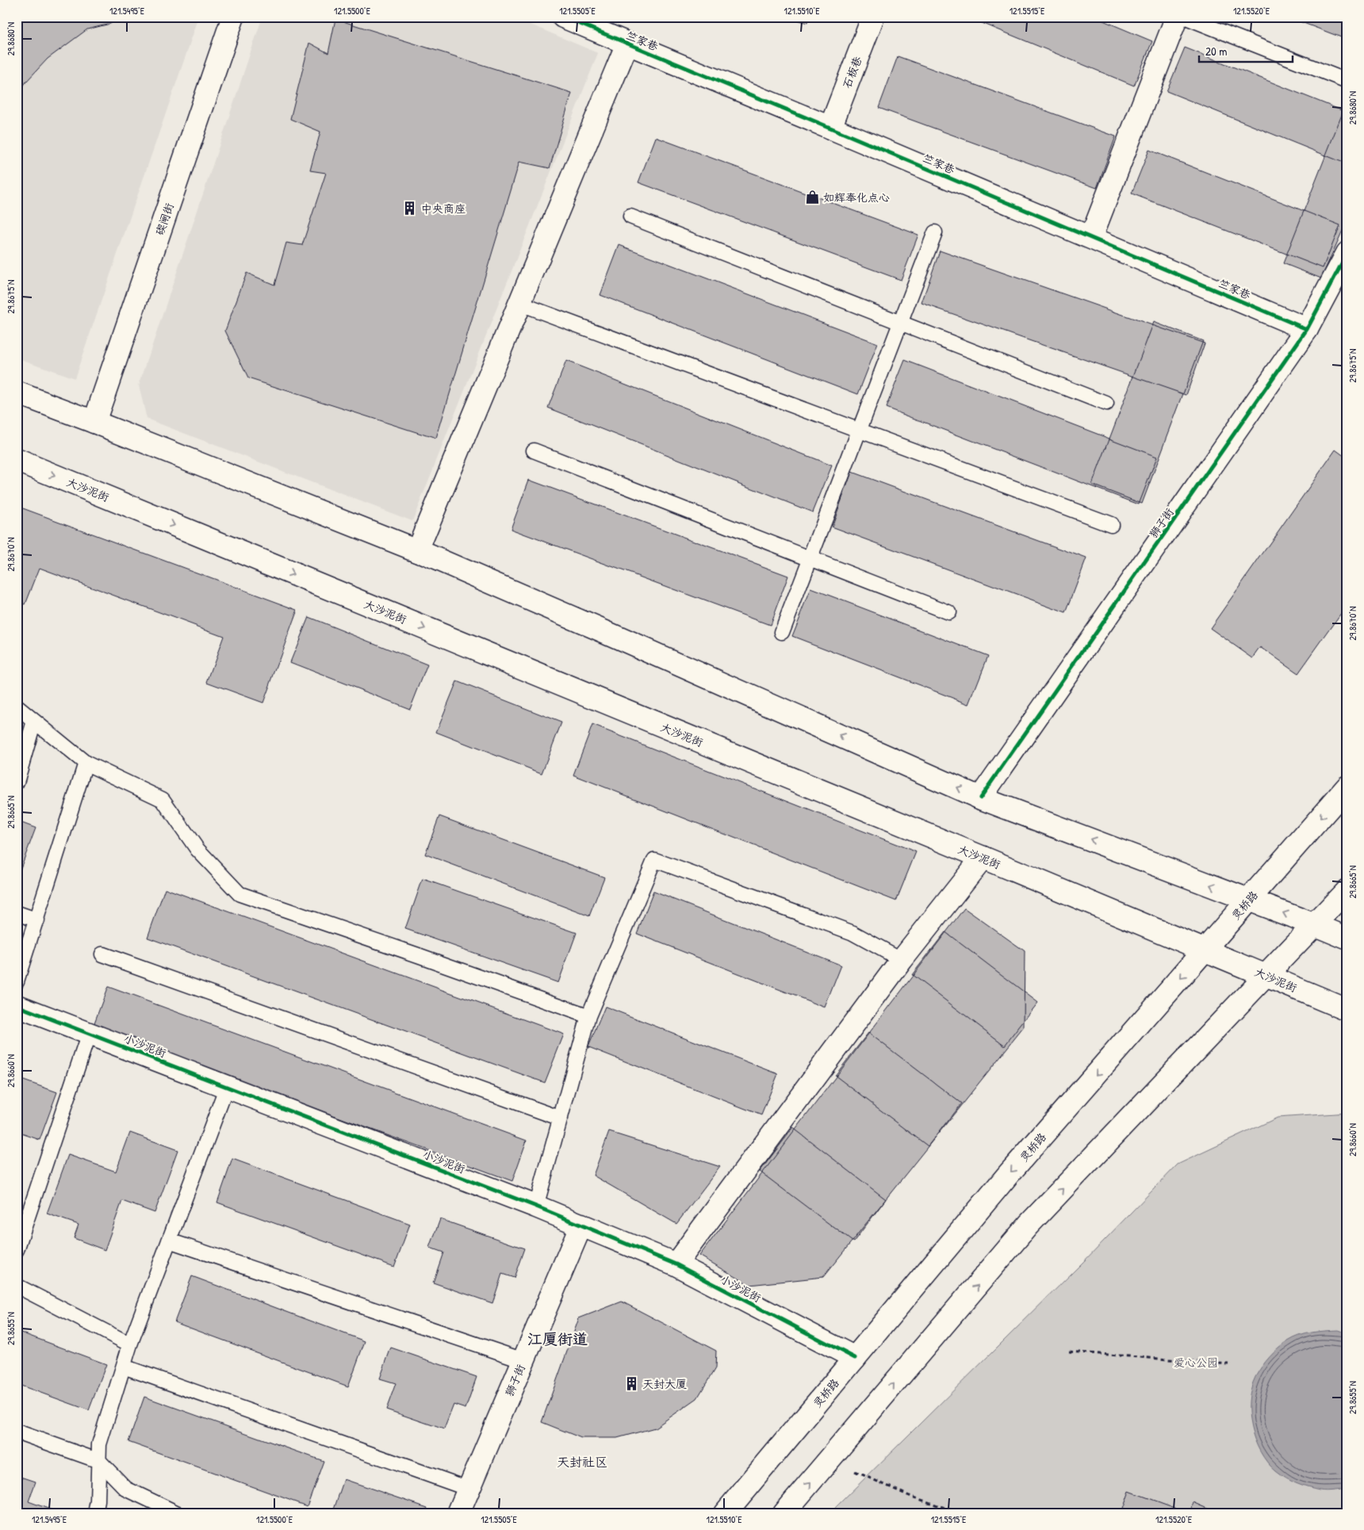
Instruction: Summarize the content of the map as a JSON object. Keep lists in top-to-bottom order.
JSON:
{
  "streets": {
    "main road": [
      "竺家巷",
      "石板巷",
      "碶闸街",
      "大沙泥街",
      "狮子街",
      "灵桥路",
      "小沙泥街"
    ]
  },
  "crossings": [
    ["竺家巷", "石板巷"],
    ["竺家巷", "狮子街"],
    ["大沙泥街", "灵桥路"],
    ["狮子街", "小沙泥街"],
    ["灵桥路", "小沙泥街"]
  ],
  "districts": ["江厦街道", "天封社区"],
  "parks": ["爱心公园"],
  "places": {
    "shop": ["如辉奉化点心"],
    "building": ["中央商座", "天封大厦"]
  },
  "scale_bar": "20 m",
  "coordinates": [
    "121.5495°E",
    "121.5500°E",
    "121.5505°E",
    "121.5510°E",
    "121.5515°E",
    "121.5520°E",
    "29.8680°N",
    "29.8675°N",
    "29.8670°N",
    "29.8665°N",
    "29.8660°N",
    "29.8655°N"
  ]
}
